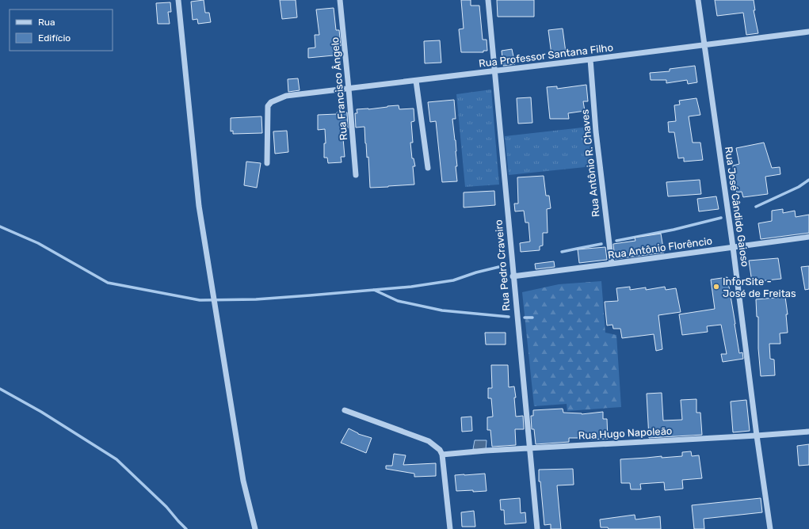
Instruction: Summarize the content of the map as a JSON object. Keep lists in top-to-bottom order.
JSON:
{
  "streets": {
    "street": [
      "Rua Professor Santana Filho",
      "Rua Francisco Ângelo",
      "Rua Antônio R. Chaves",
      "Rua José Cândido Gaioso",
      "Rua Antônio Florêncio",
      "Rua Pedro Craveiro",
      "Rua Hugo Napoleão"
    ]
  },
  "crossings": [
    ["Rua Professor Santana Filho", "Rua Francisco Ângelo"],
    ["Rua Professor Santana Filho", "Rua Antônio R. Chaves"],
    ["Rua Professor Santana Filho", "Rua José Cândido Gaioso"],
    ["Rua Professor Santana Filho", "Rua Pedro Craveiro"],
    ["Rua Antônio R. Chaves", "Rua Antônio Florêncio"],
    ["Rua José Cândido Gaioso", "Rua Antônio Florêncio"],
    ["Rua José Cândido Gaioso", "Rua Hugo Napoleão"],
    ["Rua Antônio Florêncio", "Rua Pedro Craveiro"],
    ["Rua Pedro Craveiro", "Rua Hugo Napoleão"]
  ],
  "places": ["InforSite - José de Freitas"],
  "legend": ["Rua", "Edifício"]
}
